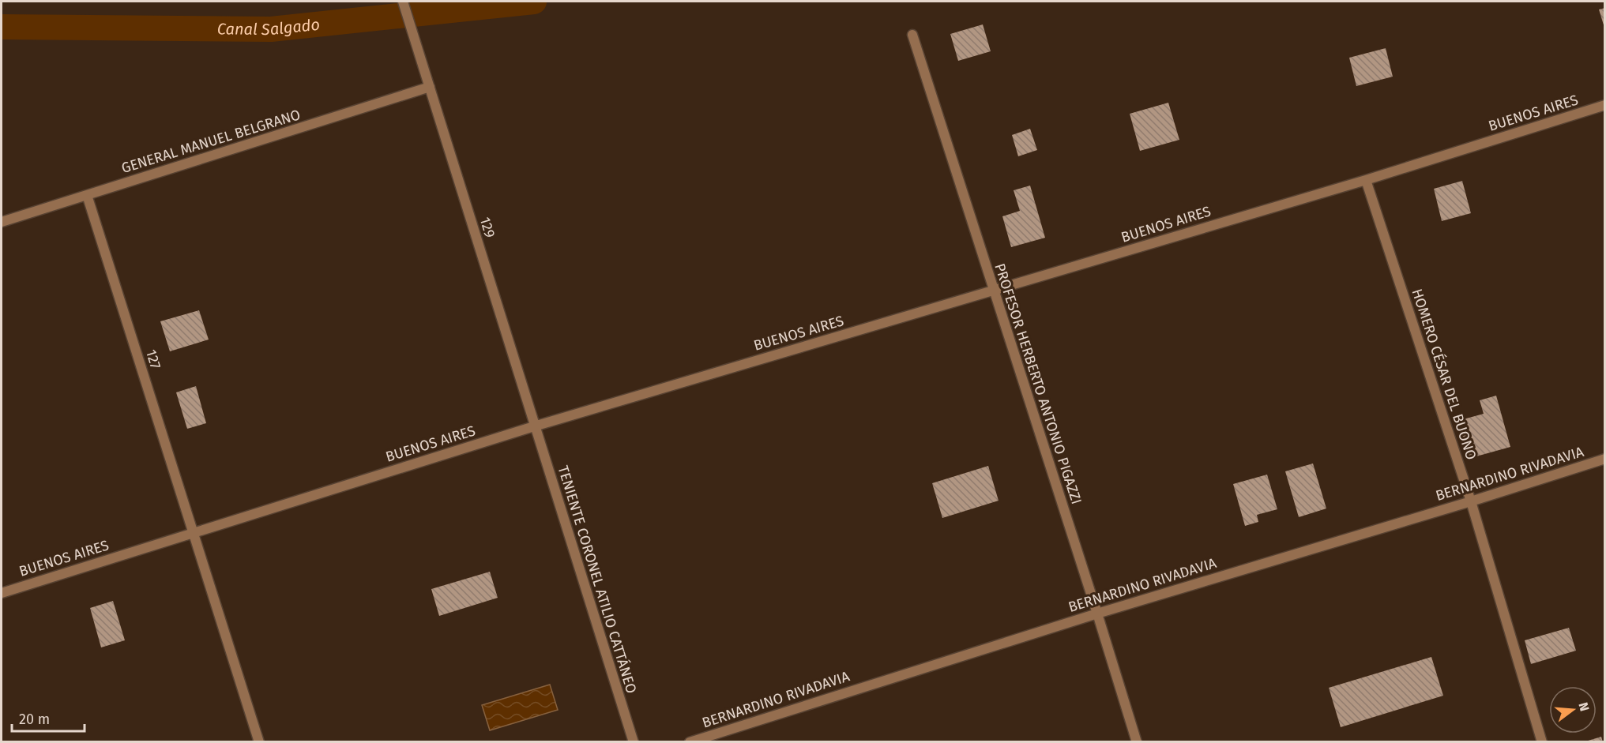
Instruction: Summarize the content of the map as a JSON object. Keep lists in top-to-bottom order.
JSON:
{
  "streets": {
    "street": [
      "BUENOS AIRES",
      "GENERAL MANUEL BELGRANO",
      "129",
      "127",
      "HOMERO CÉSAR DEL BUONO",
      "PROFESOR HERBERTO ANTONIO PIGAZZI",
      "BERNARDINO RIVADAVIA",
      "TENIENTE CORONEL ATILIO CATTÁNEO"
    ]
  },
  "crossings": [
    ["BUENOS AIRES", "129"],
    ["BUENOS AIRES", "127"],
    ["BUENOS AIRES", "HOMERO CÉSAR DEL BUONO"],
    ["BUENOS AIRES", "PROFESOR HERBERTO ANTONIO PIGAZZI"],
    ["BUENOS AIRES", "TENIENTE CORONEL ATILIO CATTÁNEO"],
    ["GENERAL MANUEL BELGRANO", "129"],
    ["GENERAL MANUEL BELGRANO", "127"],
    ["129", "TENIENTE CORONEL ATILIO CATTÁNEO"],
    ["HOMERO CÉSAR DEL BUONO", "BERNARDINO RIVADAVIA"],
    ["PROFESOR HERBERTO ANTONIO PIGAZZI", "BERNARDINO RIVADAVIA"]
  ],
  "water": ["Canal Salgado"],
  "scale_bar": "20 m",
  "north": "right"
}
